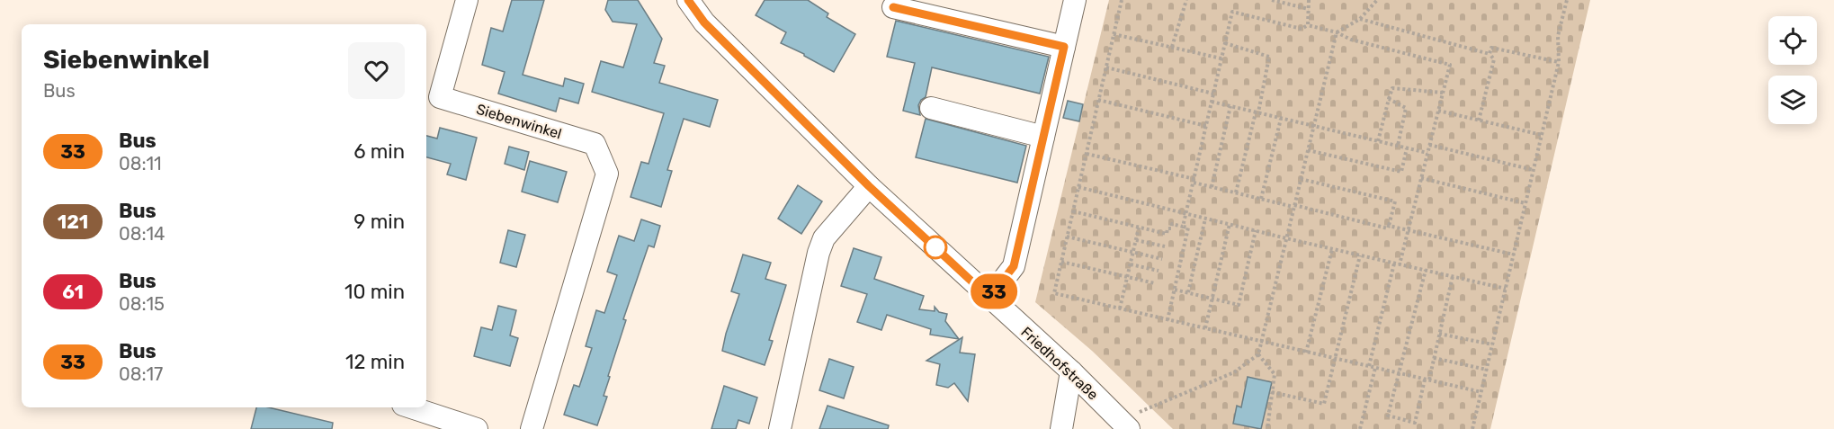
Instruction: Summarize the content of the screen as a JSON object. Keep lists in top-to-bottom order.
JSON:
{
  "streets": {
    "street": ["Siebenwinkel", "Friedhofstraße"]
  },
  "lines": ["bus line 33"],
  "page": {
    "on_map": "33",
    "heading": ["Siebenwinkel", "Bus"],
    "list": [
      {
        "mark": "33",
        "name": "Bus",
        "note": "08:11",
        "value": "6 min"
      },
      {
        "mark": "121",
        "name": "Bus",
        "note": "08:14",
        "value": "9 min"
      },
      {
        "mark": "61",
        "name": "Bus",
        "note": "08:15",
        "value": "10 min"
      },
      {
        "mark": "33",
        "name": "Bus",
        "note": "08:17",
        "value": "12 min"
      }
    ]
  }
}
